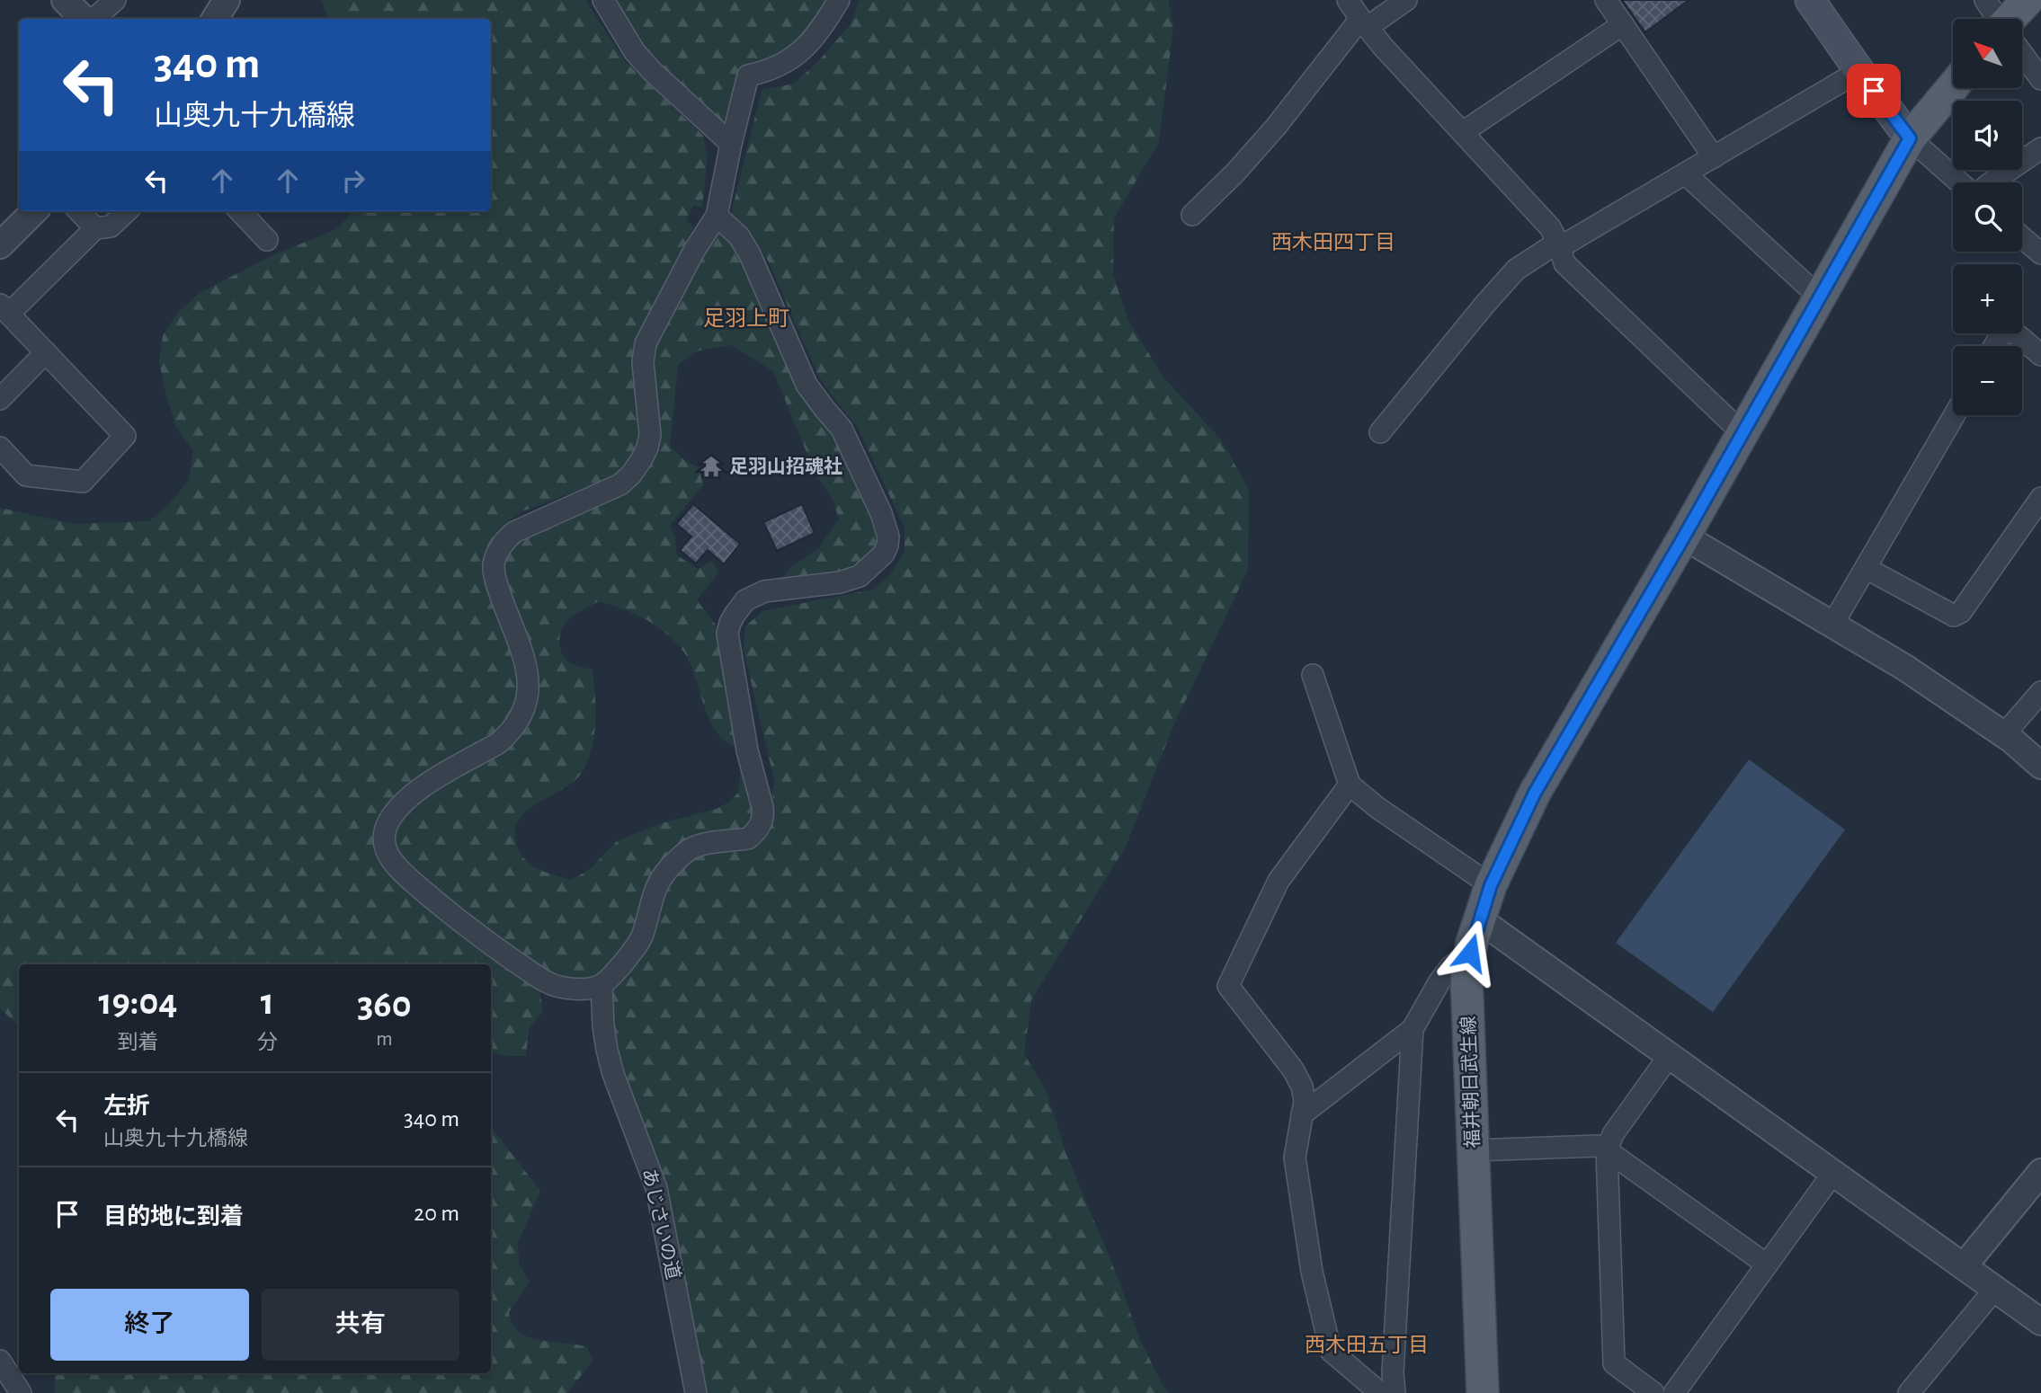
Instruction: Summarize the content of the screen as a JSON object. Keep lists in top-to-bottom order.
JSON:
{
  "streets": {
    "main road": ["福井朝日武生線"],
    "street": ["あじさいの道"]
  },
  "districts": ["西木田四丁目", "足羽上町", "西木田五丁目"],
  "places": {
    "temple": ["足羽山招魂社"]
  },
  "north": "top left",
  "page": {
    "map_buttons": ["+", "−"],
    "turn": ["340 m", "山奥九十九橋線"],
    "eta": [
      "19:04",
      "到着",
      "1",
      "分",
      "360",
      "m"
    ],
    "list": [
      {
        "name": "左折",
        "note": "山奥九十九橋線",
        "value": "340 m"
      },
      {
        "name": "目的地に到着",
        "value": "20 m"
      }
    ],
    "buttons": ["終了", "共有"]
  }
}
